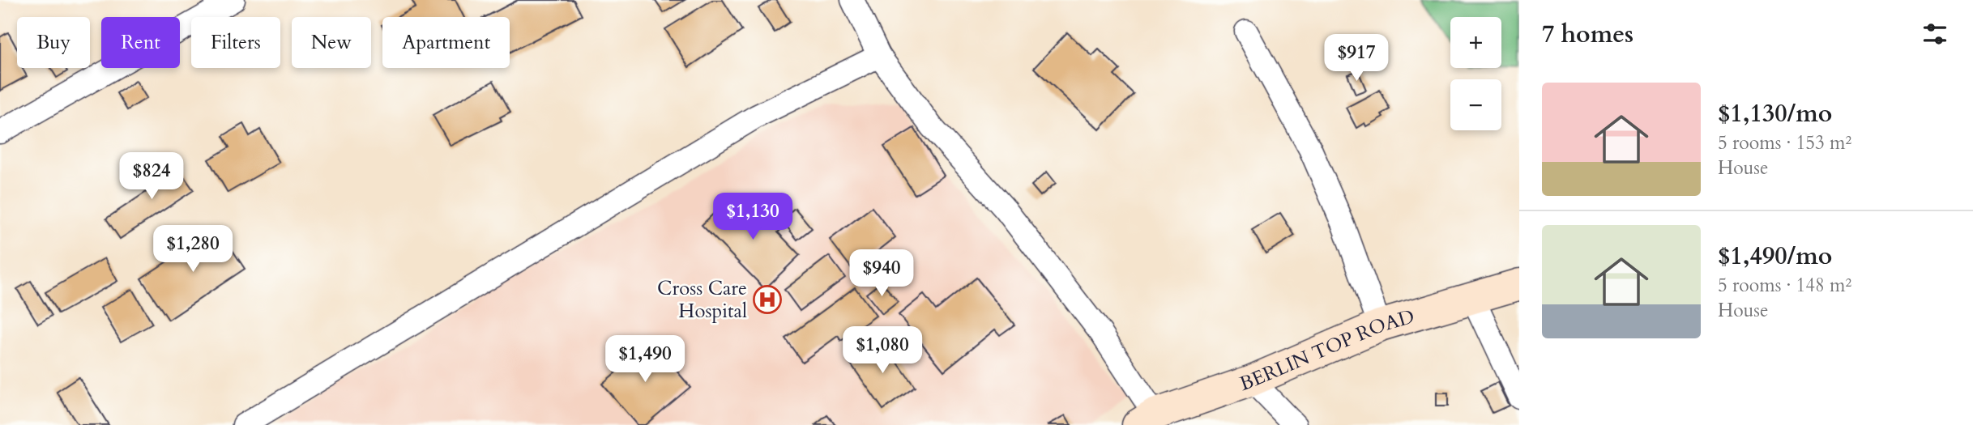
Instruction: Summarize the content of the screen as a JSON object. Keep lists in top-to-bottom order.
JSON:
{
  "streets": {
    "street": ["BERLIN TOP ROAD"]
  },
  "places": {
    "hospital": ["Cross Care Hospital"]
  },
  "page": {
    "heading": "7 homes",
    "map_buttons": ["+", "−"],
    "chip": [
      "Buy",
      "Rent",
      "Filters",
      "New",
      "Apartment"
    ],
    "price": [
      "$917",
      "$824",
      "$1,130",
      "$1,280",
      "$940",
      "$1,080",
      "$1,490"
    ],
    "list": [
      {
        "name": "$1,130/mo",
        "note": "5 rooms · 153 m² · House"
      },
      {
        "name": "$1,490/mo",
        "note": "5 rooms · 148 m² · House"
      }
    ]
  }
}
